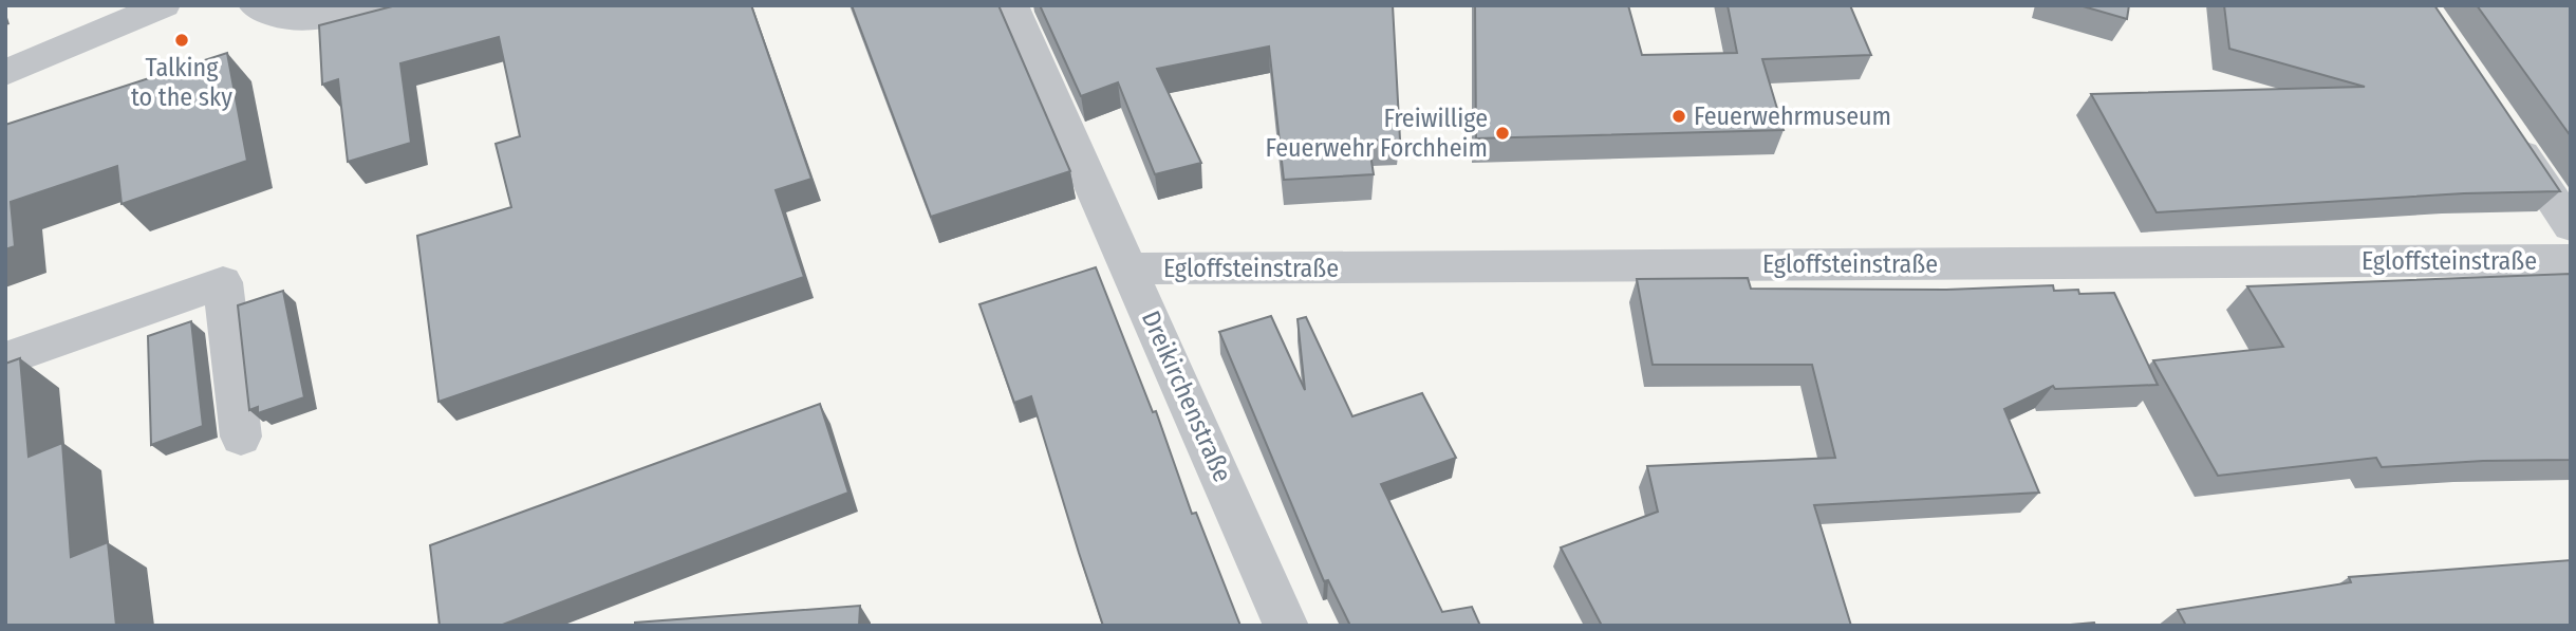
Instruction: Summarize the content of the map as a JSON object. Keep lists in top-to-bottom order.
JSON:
{
  "streets": {
    "street": ["Egloffsteinstraße", "Dreikirchenstraße"]
  },
  "crossings": [
    ["Egloffsteinstraße", "Dreikirchenstraße"]
  ],
  "places": ["Talking to the sky", "Feuerwehrmuseum", "Freiwillige Feuerwehr Forchheim"]
}
